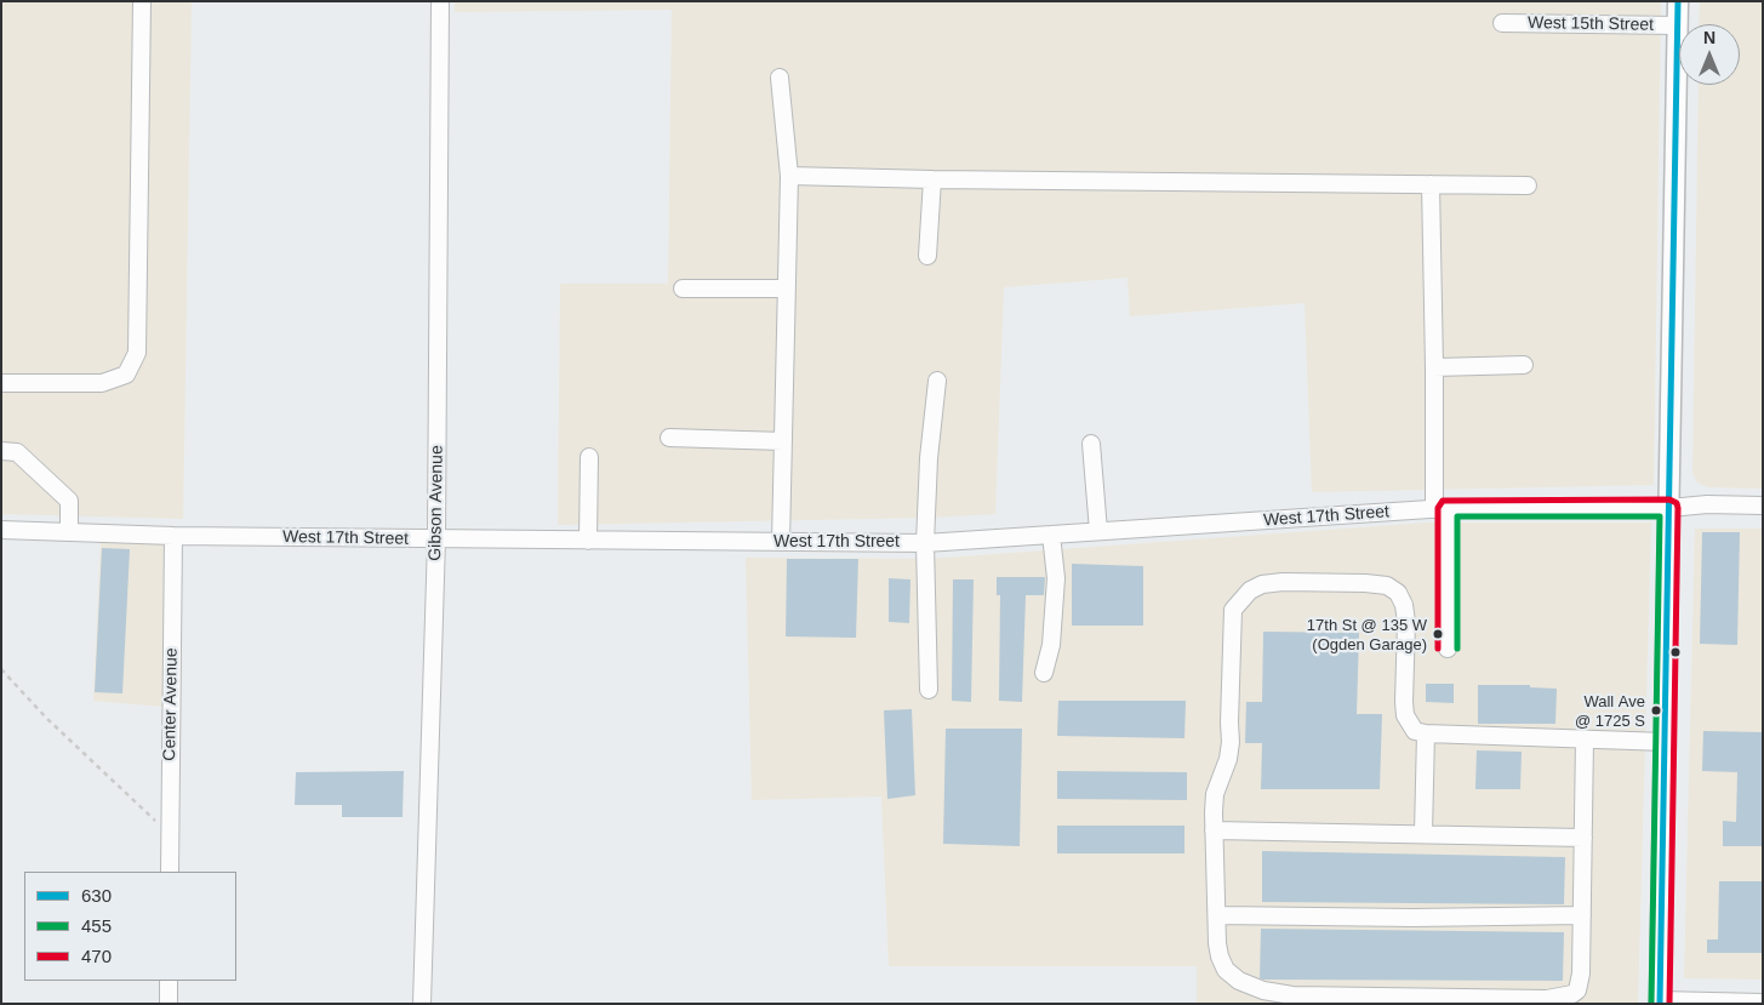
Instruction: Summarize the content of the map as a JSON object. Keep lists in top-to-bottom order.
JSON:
{
  "streets": {
    "street": [
      "West 15th Street",
      "Gibson Avenue",
      "West 17th Street",
      "Center Avenue"
    ]
  },
  "crossings": [
    ["Gibson Avenue", "West 17th Street"],
    ["West 17th Street", "Center Avenue"]
  ],
  "places": ["17th St @ 135 W (Ogden Garage)", "Wall Ave @ 1725 S"],
  "lines": ["transit line 630", "transit line 470", "transit line 455"],
  "legend": ["630", "455", "470"],
  "north": "top"
}
